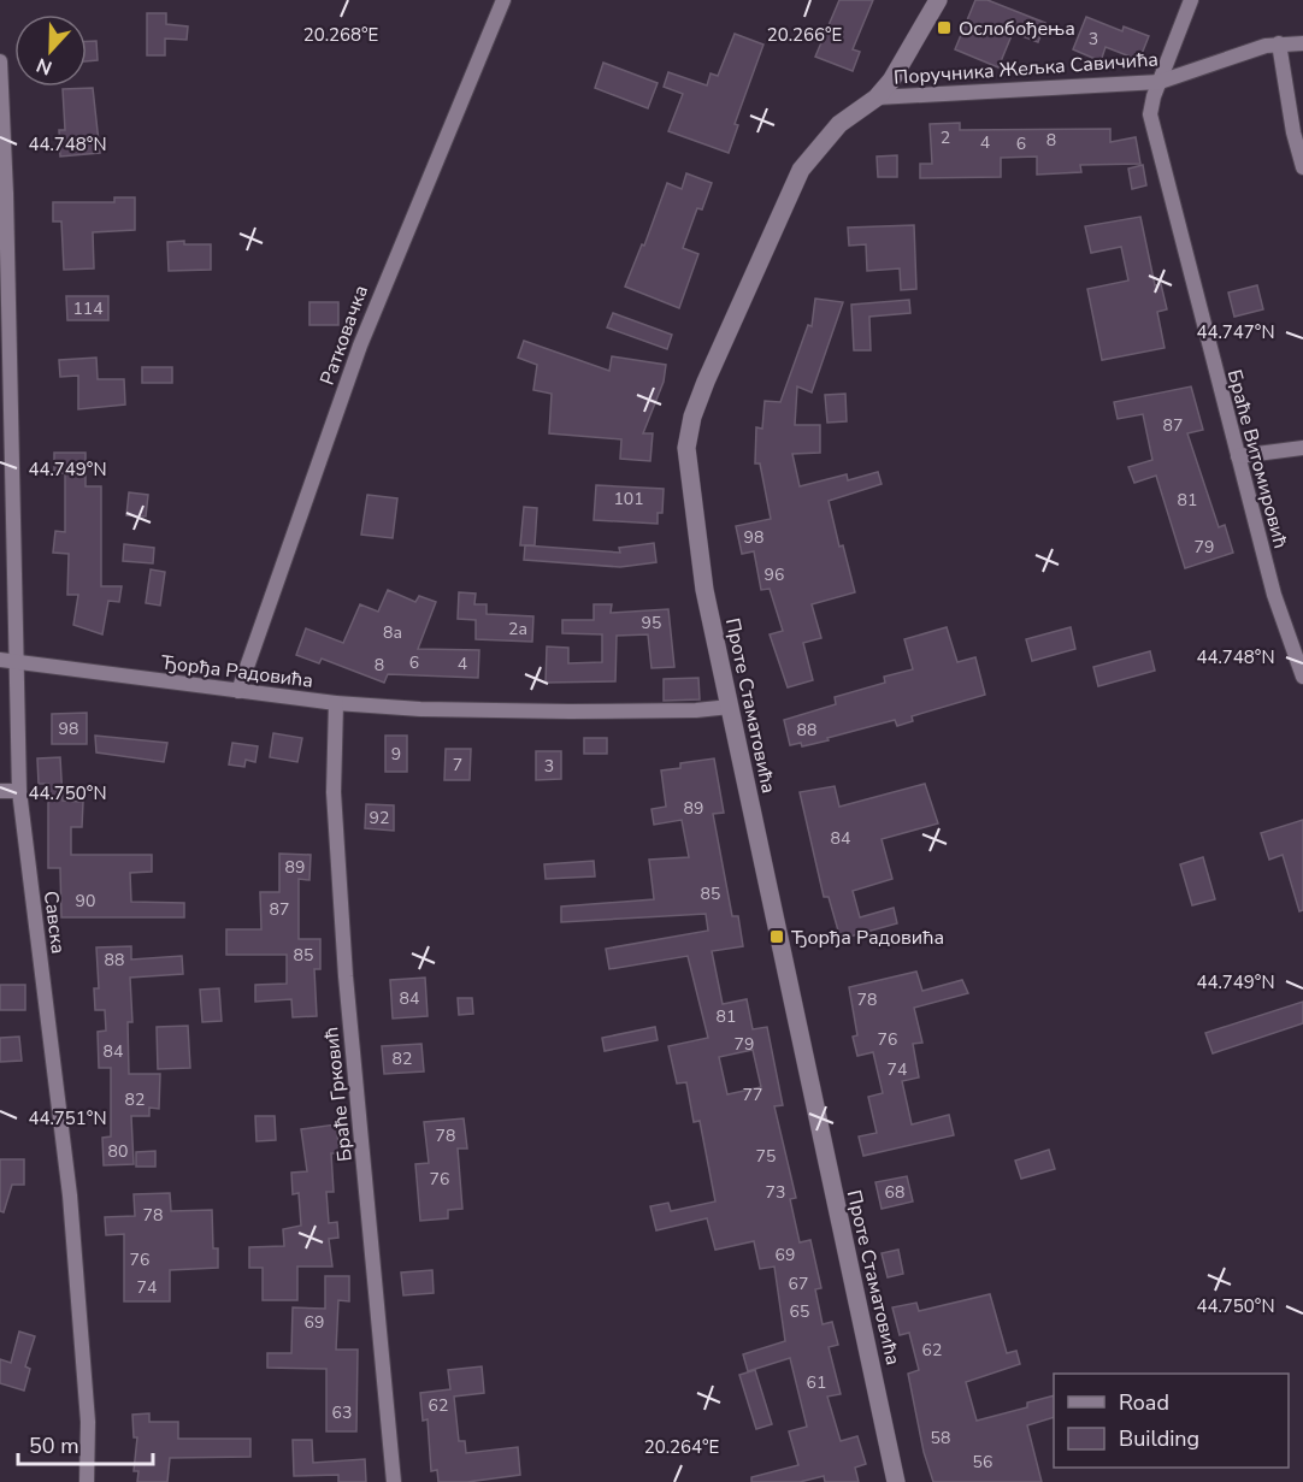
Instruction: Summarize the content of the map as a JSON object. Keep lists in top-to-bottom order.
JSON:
{
  "streets": {
    "street": [
      "Поручника Жељка Савичића",
      "Ратковачка",
      "Браће Витомировић",
      "Ђорђа Радовића",
      "Проте Стаматовића",
      "Савска",
      "Браће Грковић"
    ]
  },
  "crossings": [
    ["Поручника Жељка Савичића", "Браће Витомировић"],
    ["Поручника Жељка Савичића", "Проте Стаматовића"],
    ["Ратковачка", "Ђорђа Радовића"],
    ["Ђорђа Радовића", "Проте Стаматовића"],
    ["Ђорђа Радовића", "Савска"],
    ["Ђорђа Радовића", "Браће Грковић"]
  ],
  "places": {
    "transit": ["Ослобођења", "Ђорђа Радовића"]
  },
  "house_numbers": [
    "3",
    "2",
    "8",
    "4",
    "6",
    "114",
    "87",
    "101",
    "81",
    "98",
    "79",
    "96",
    "95",
    "2a",
    "8a",
    "6",
    "4",
    "8",
    "98",
    "88",
    "9",
    "7",
    "3",
    "89",
    "92",
    "84",
    "89",
    "85",
    "90",
    "87",
    "85",
    "88",
    "84",
    "78",
    "81",
    "76",
    "79",
    "84",
    "82",
    "74",
    "77",
    "82",
    "78",
    "80",
    "75",
    "76",
    "73",
    "68",
    "78",
    "69",
    "76",
    "67",
    "74",
    "65",
    "69",
    "62",
    "61",
    "62",
    "63",
    "58",
    "56"
  ],
  "legend": ["Road", "Building"],
  "scale_bar": "50 m",
  "north": "bottom",
  "coordinates": [
    "20.268°E",
    "20.266°E",
    "44.748°N",
    "44.747°N",
    "44.749°N",
    "44.750°N",
    "44.751°N",
    "20.264°E"
  ]
}
